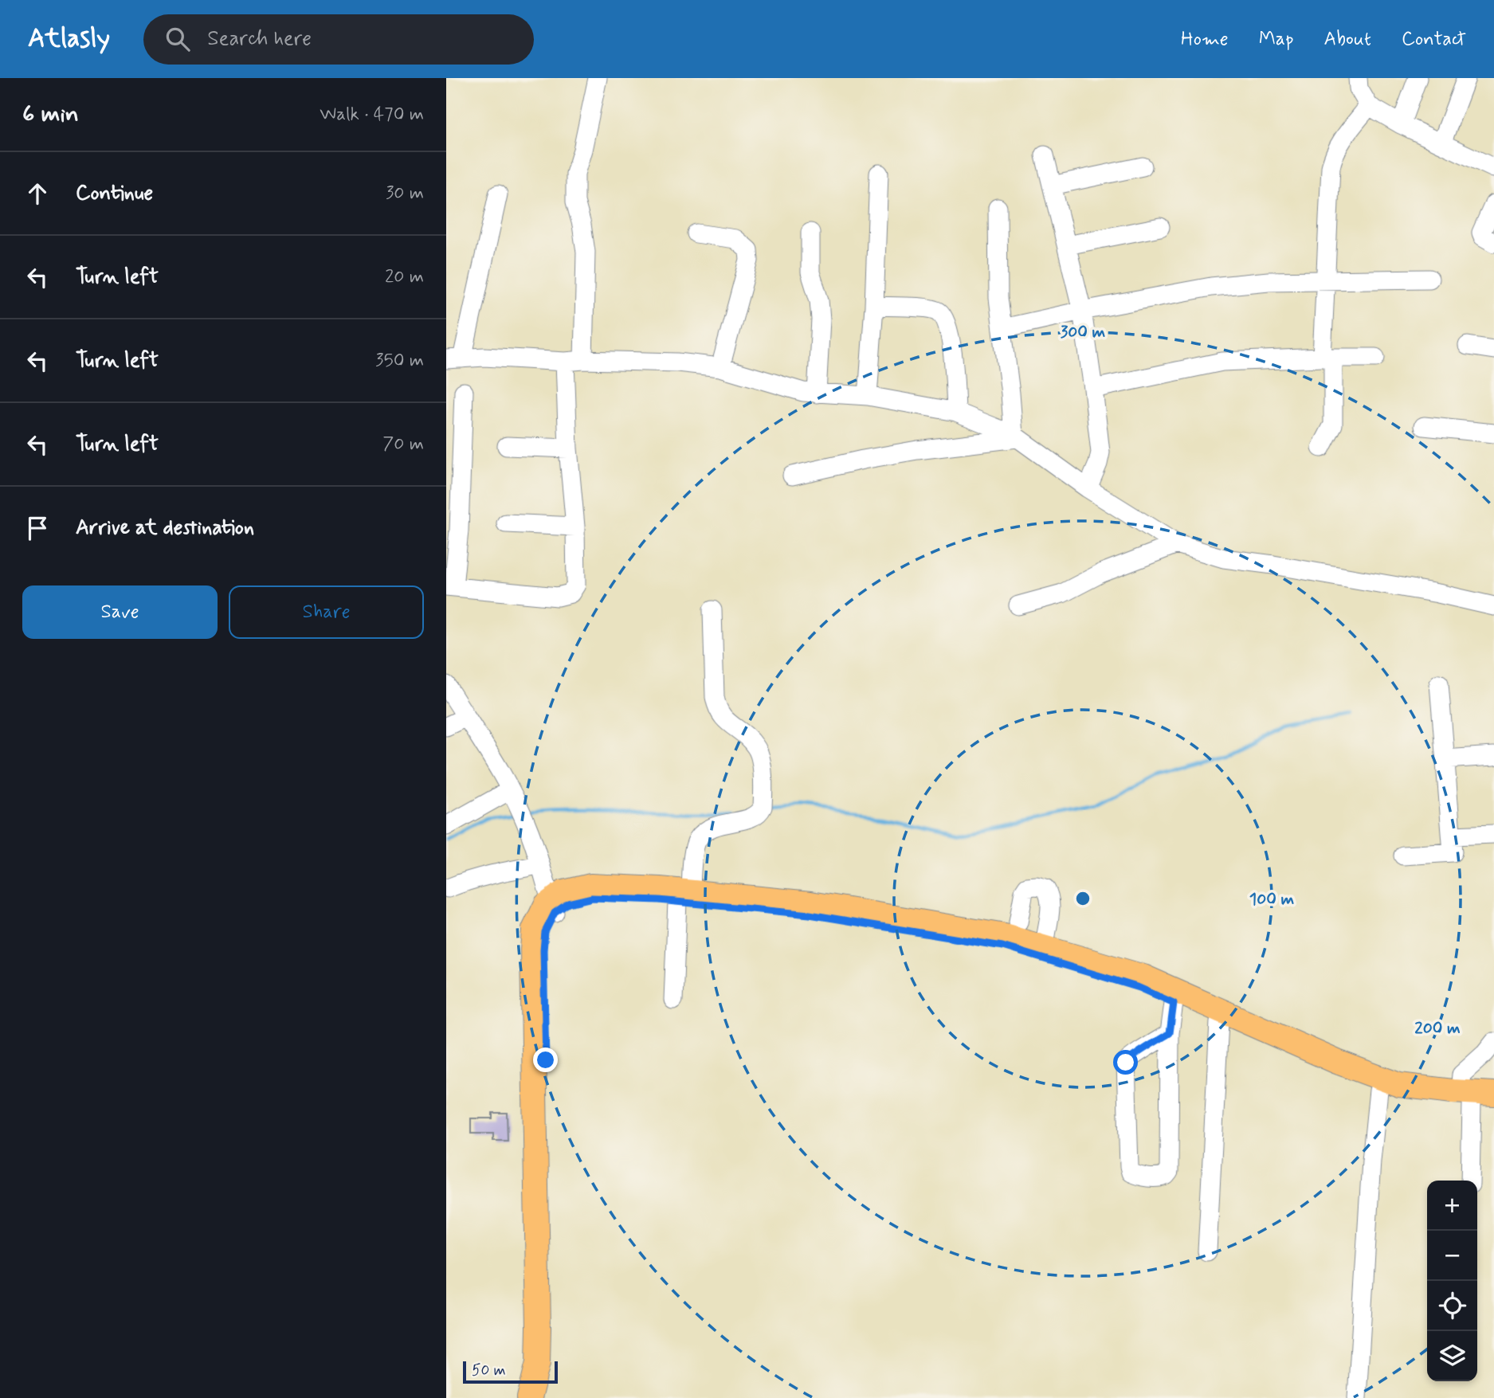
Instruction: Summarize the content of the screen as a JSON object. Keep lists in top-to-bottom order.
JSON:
{
  "scale_bar": "50 m",
  "page": {
    "header": "Atlasly",
    "search": "Search here",
    "nav": [
      "Home",
      "Map",
      "About",
      "Contact"
    ],
    "heading": ["6 min", "Walk · 470 m"],
    "list": [
      ["Continue", "30 m"],
      ["Turn left", "20 m"],
      ["Turn left", "350 m"],
      ["Turn left", "70 m"],
      "Arrive at destination"
    ],
    "buttons": ["Save", "Share"],
    "map_buttons": ["+", "−"],
    "scale": "50 m"
  },
  "rings": ["300 m", "100 m", "200 m"]
}
